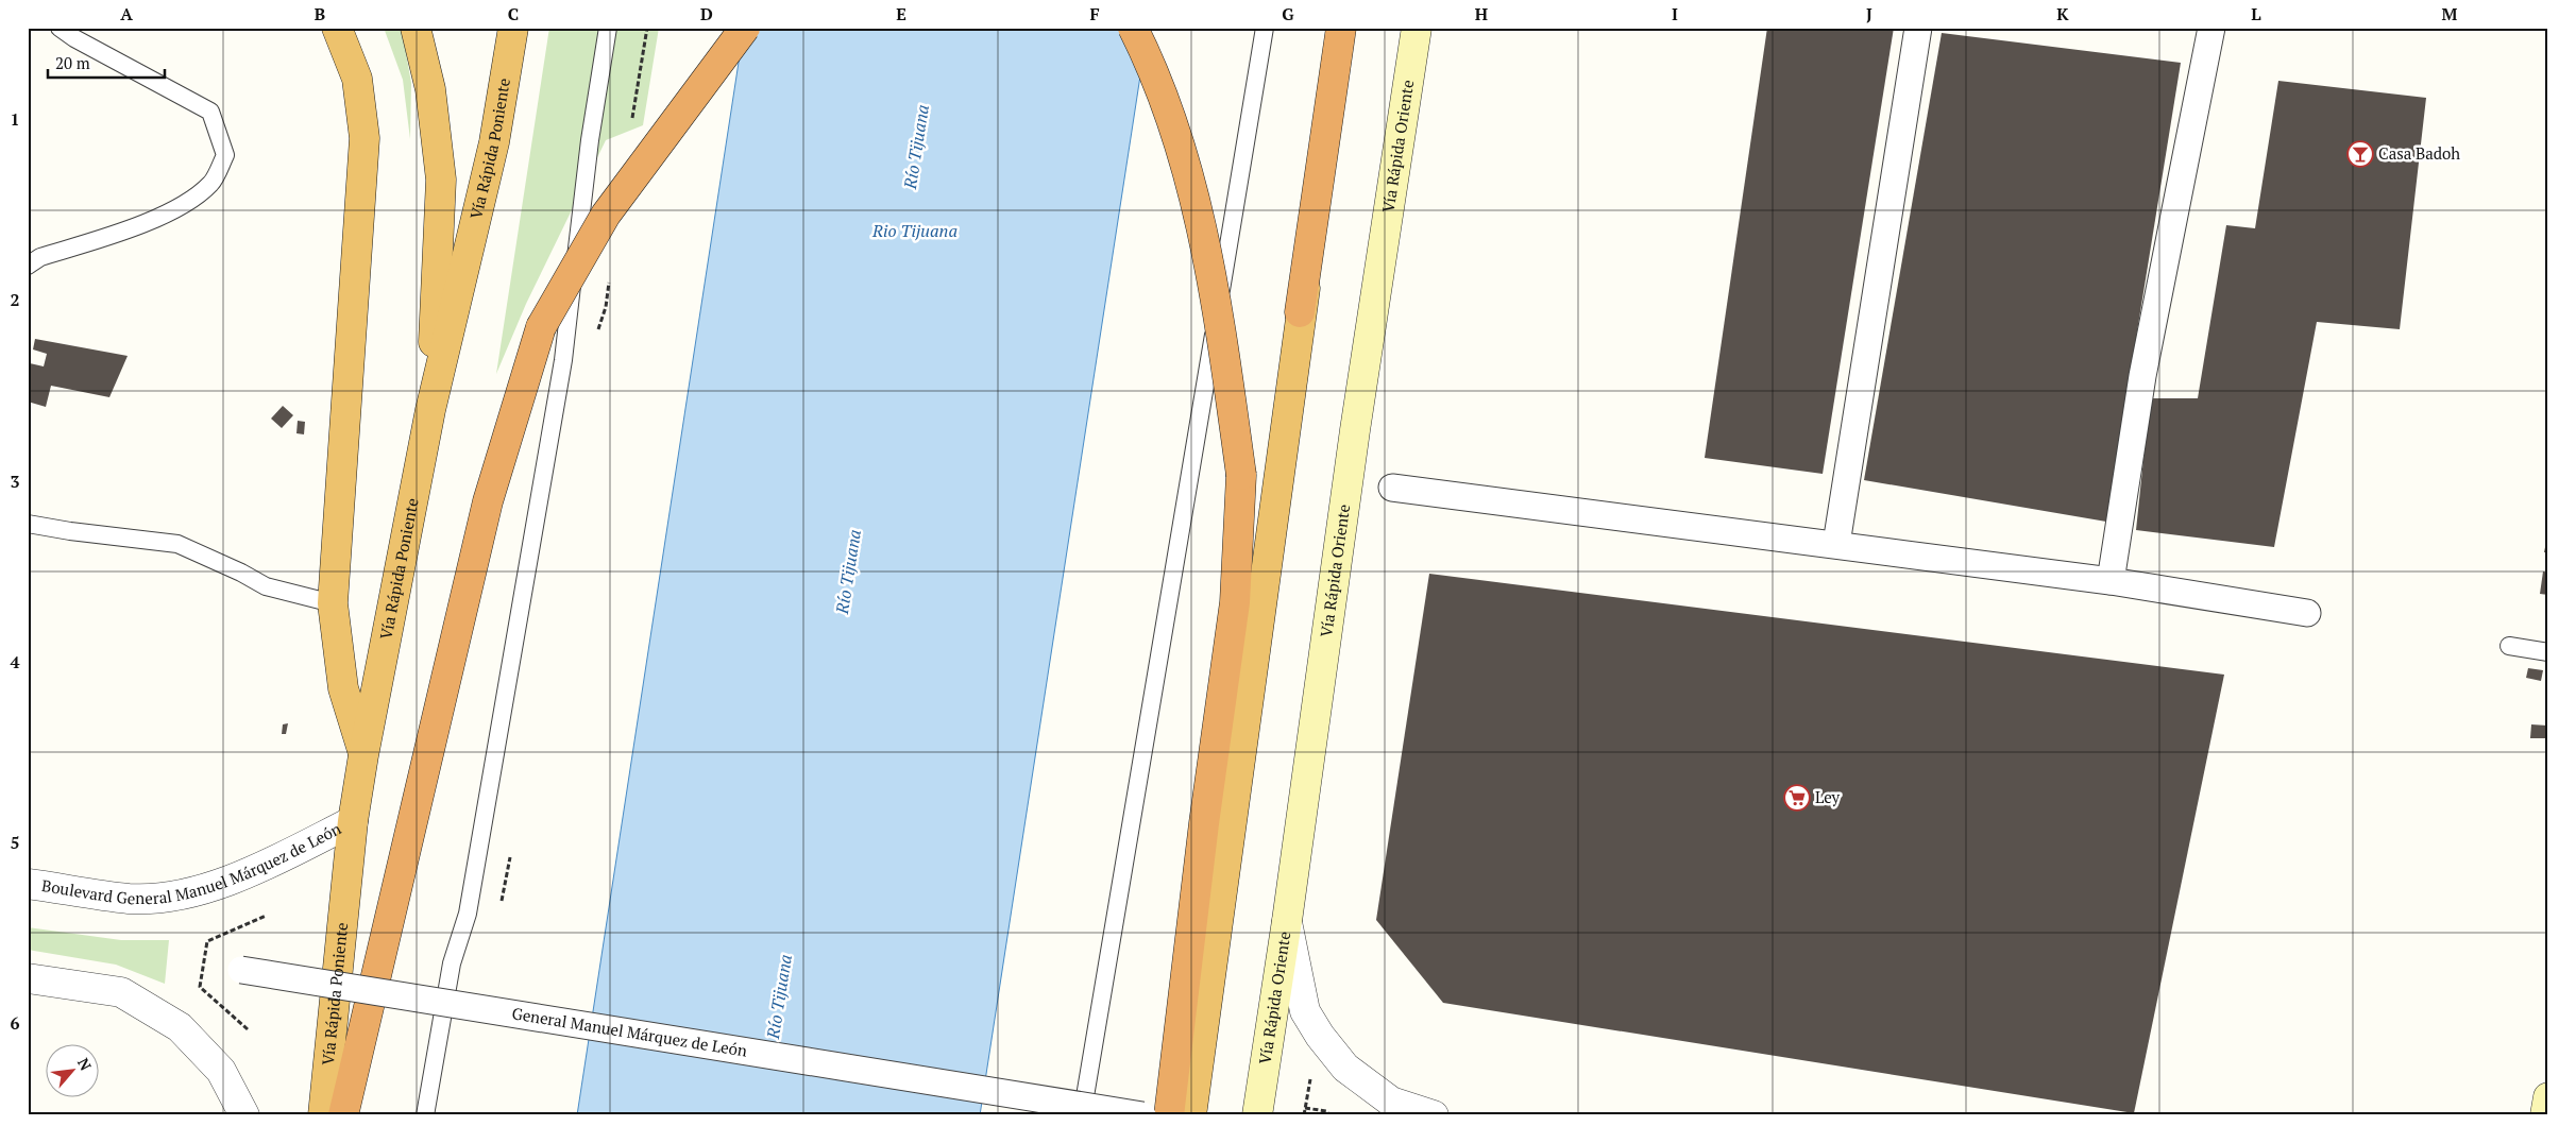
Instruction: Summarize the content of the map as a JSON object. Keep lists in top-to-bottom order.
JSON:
{
  "streets": {
    "highway": ["Vía Rápida Poniente"],
    "main road": ["Vía Rápida Oriente"],
    "street": ["Boulevard General Manuel Márquez de León", "General Manuel Márquez de León"]
  },
  "crossings": [
    ["Vía Rápida Poniente", "Boulevard General Manuel Márquez de León"]
  ],
  "water": ["Río Tijuana", "Rio Tijuana"],
  "places": {
    "bar": ["Casa Badoh"],
    "supermarket": ["Ley"]
  },
  "scale_bar": "20 m",
  "north": "top right",
  "grid": {
    "columns": [
      "A",
      "B",
      "C",
      "D",
      "E",
      "F",
      "G",
      "H",
      "I",
      "J",
      "K",
      "L",
      "M"
    ],
    "rows": [
      "1",
      "2",
      "3",
      "4",
      "5",
      "6"
    ]
  }
}
